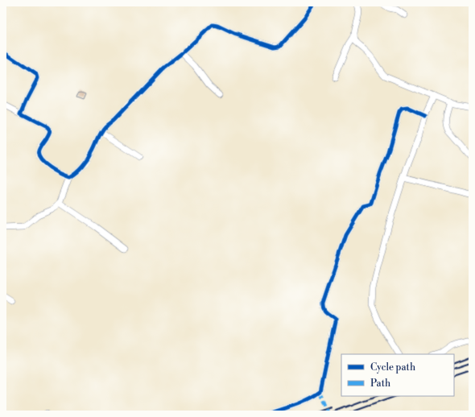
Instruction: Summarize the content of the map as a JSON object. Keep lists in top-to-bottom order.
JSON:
{
  "legend": ["Cycle path", "Path"]
}
